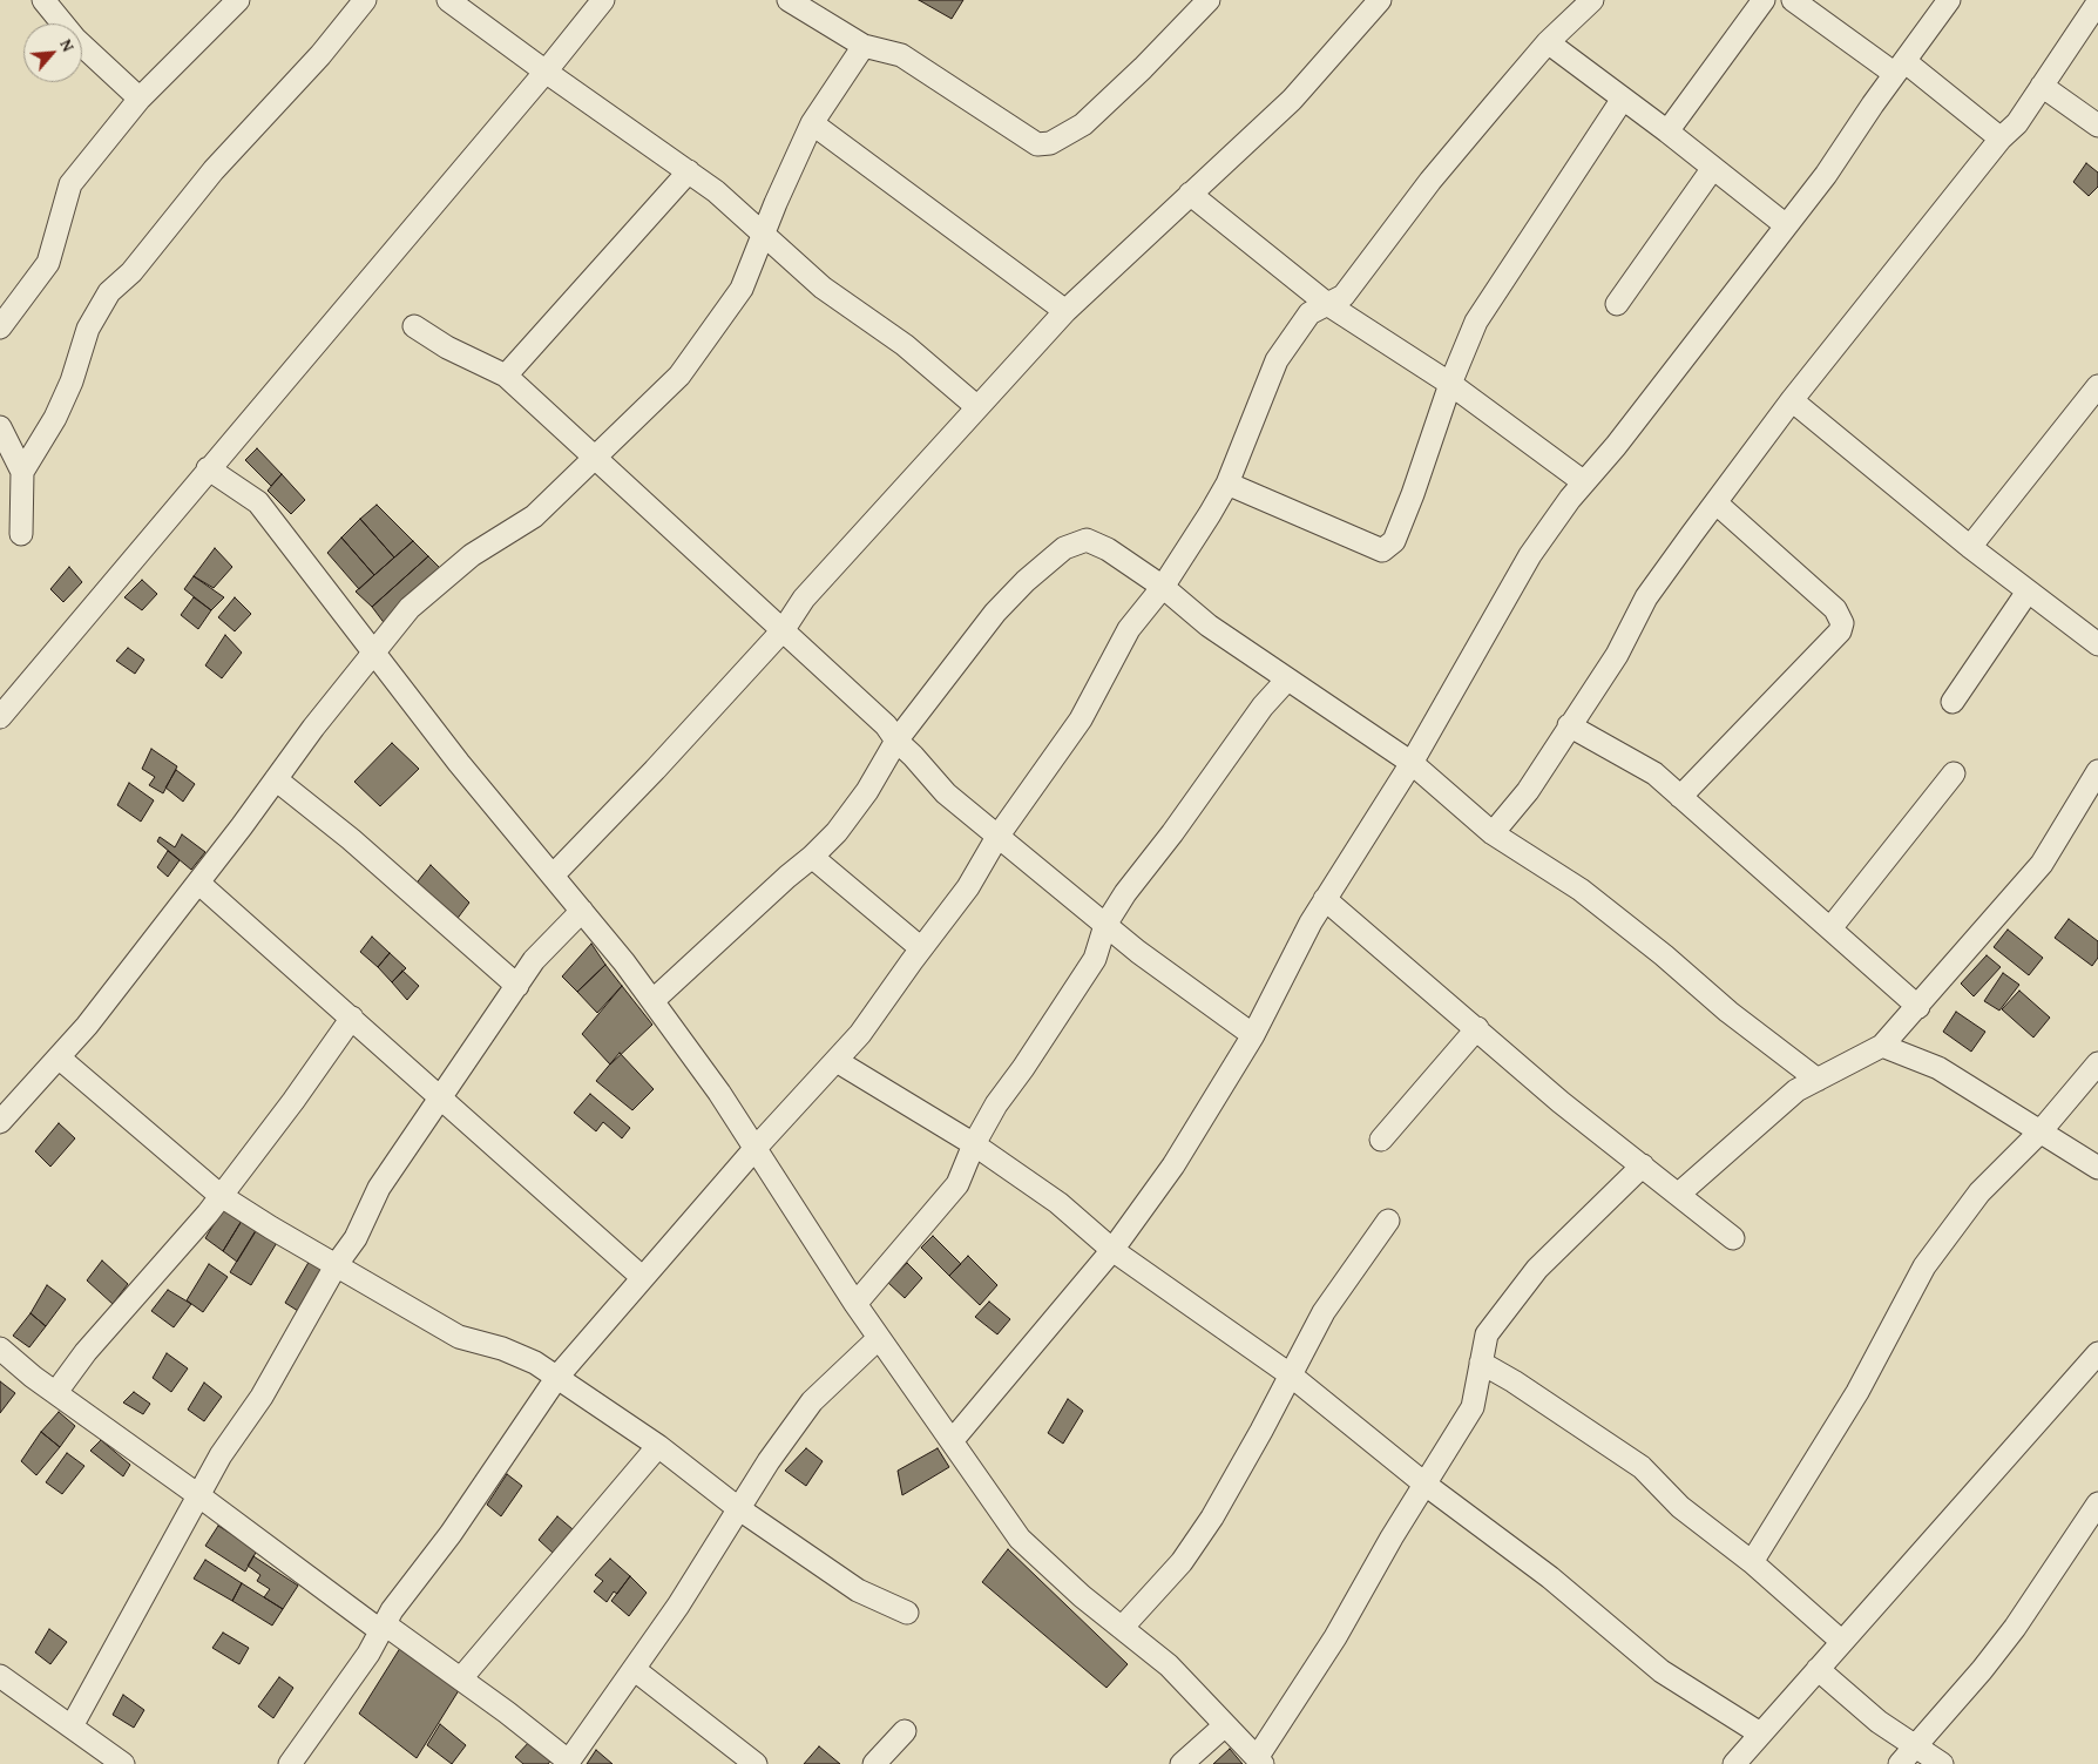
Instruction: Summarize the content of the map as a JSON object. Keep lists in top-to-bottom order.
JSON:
{
  "north": "top right"
}
